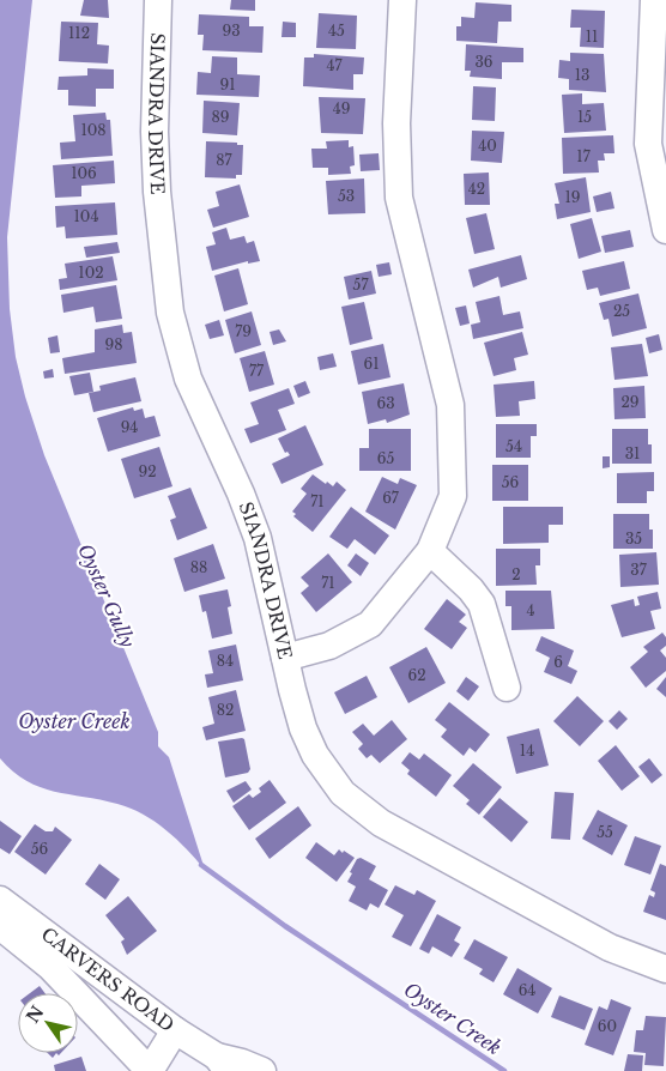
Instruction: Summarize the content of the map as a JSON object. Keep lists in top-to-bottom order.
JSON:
{
  "streets": {
    "street": ["SIANDRA DRIVE", "CARVERS ROAD"]
  },
  "water": ["Oyster Gully", "Oyster Creek"],
  "house_numbers": [
    "93",
    "45",
    "112",
    "11",
    "36",
    "47",
    "13",
    "91",
    "49",
    "89",
    "15",
    "108",
    "40",
    "17",
    "87",
    "106",
    "42",
    "53",
    "19",
    "104",
    "102",
    "57",
    "25",
    "79",
    "98",
    "61",
    "77",
    "29",
    "63",
    "94",
    "54",
    "31",
    "65",
    "92",
    "56",
    "67",
    "71",
    "35",
    "88",
    "37",
    "2",
    "71",
    "4",
    "84",
    "6",
    "62",
    "82",
    "14",
    "55",
    "56",
    "64",
    "60"
  ],
  "north": "top left"
}
